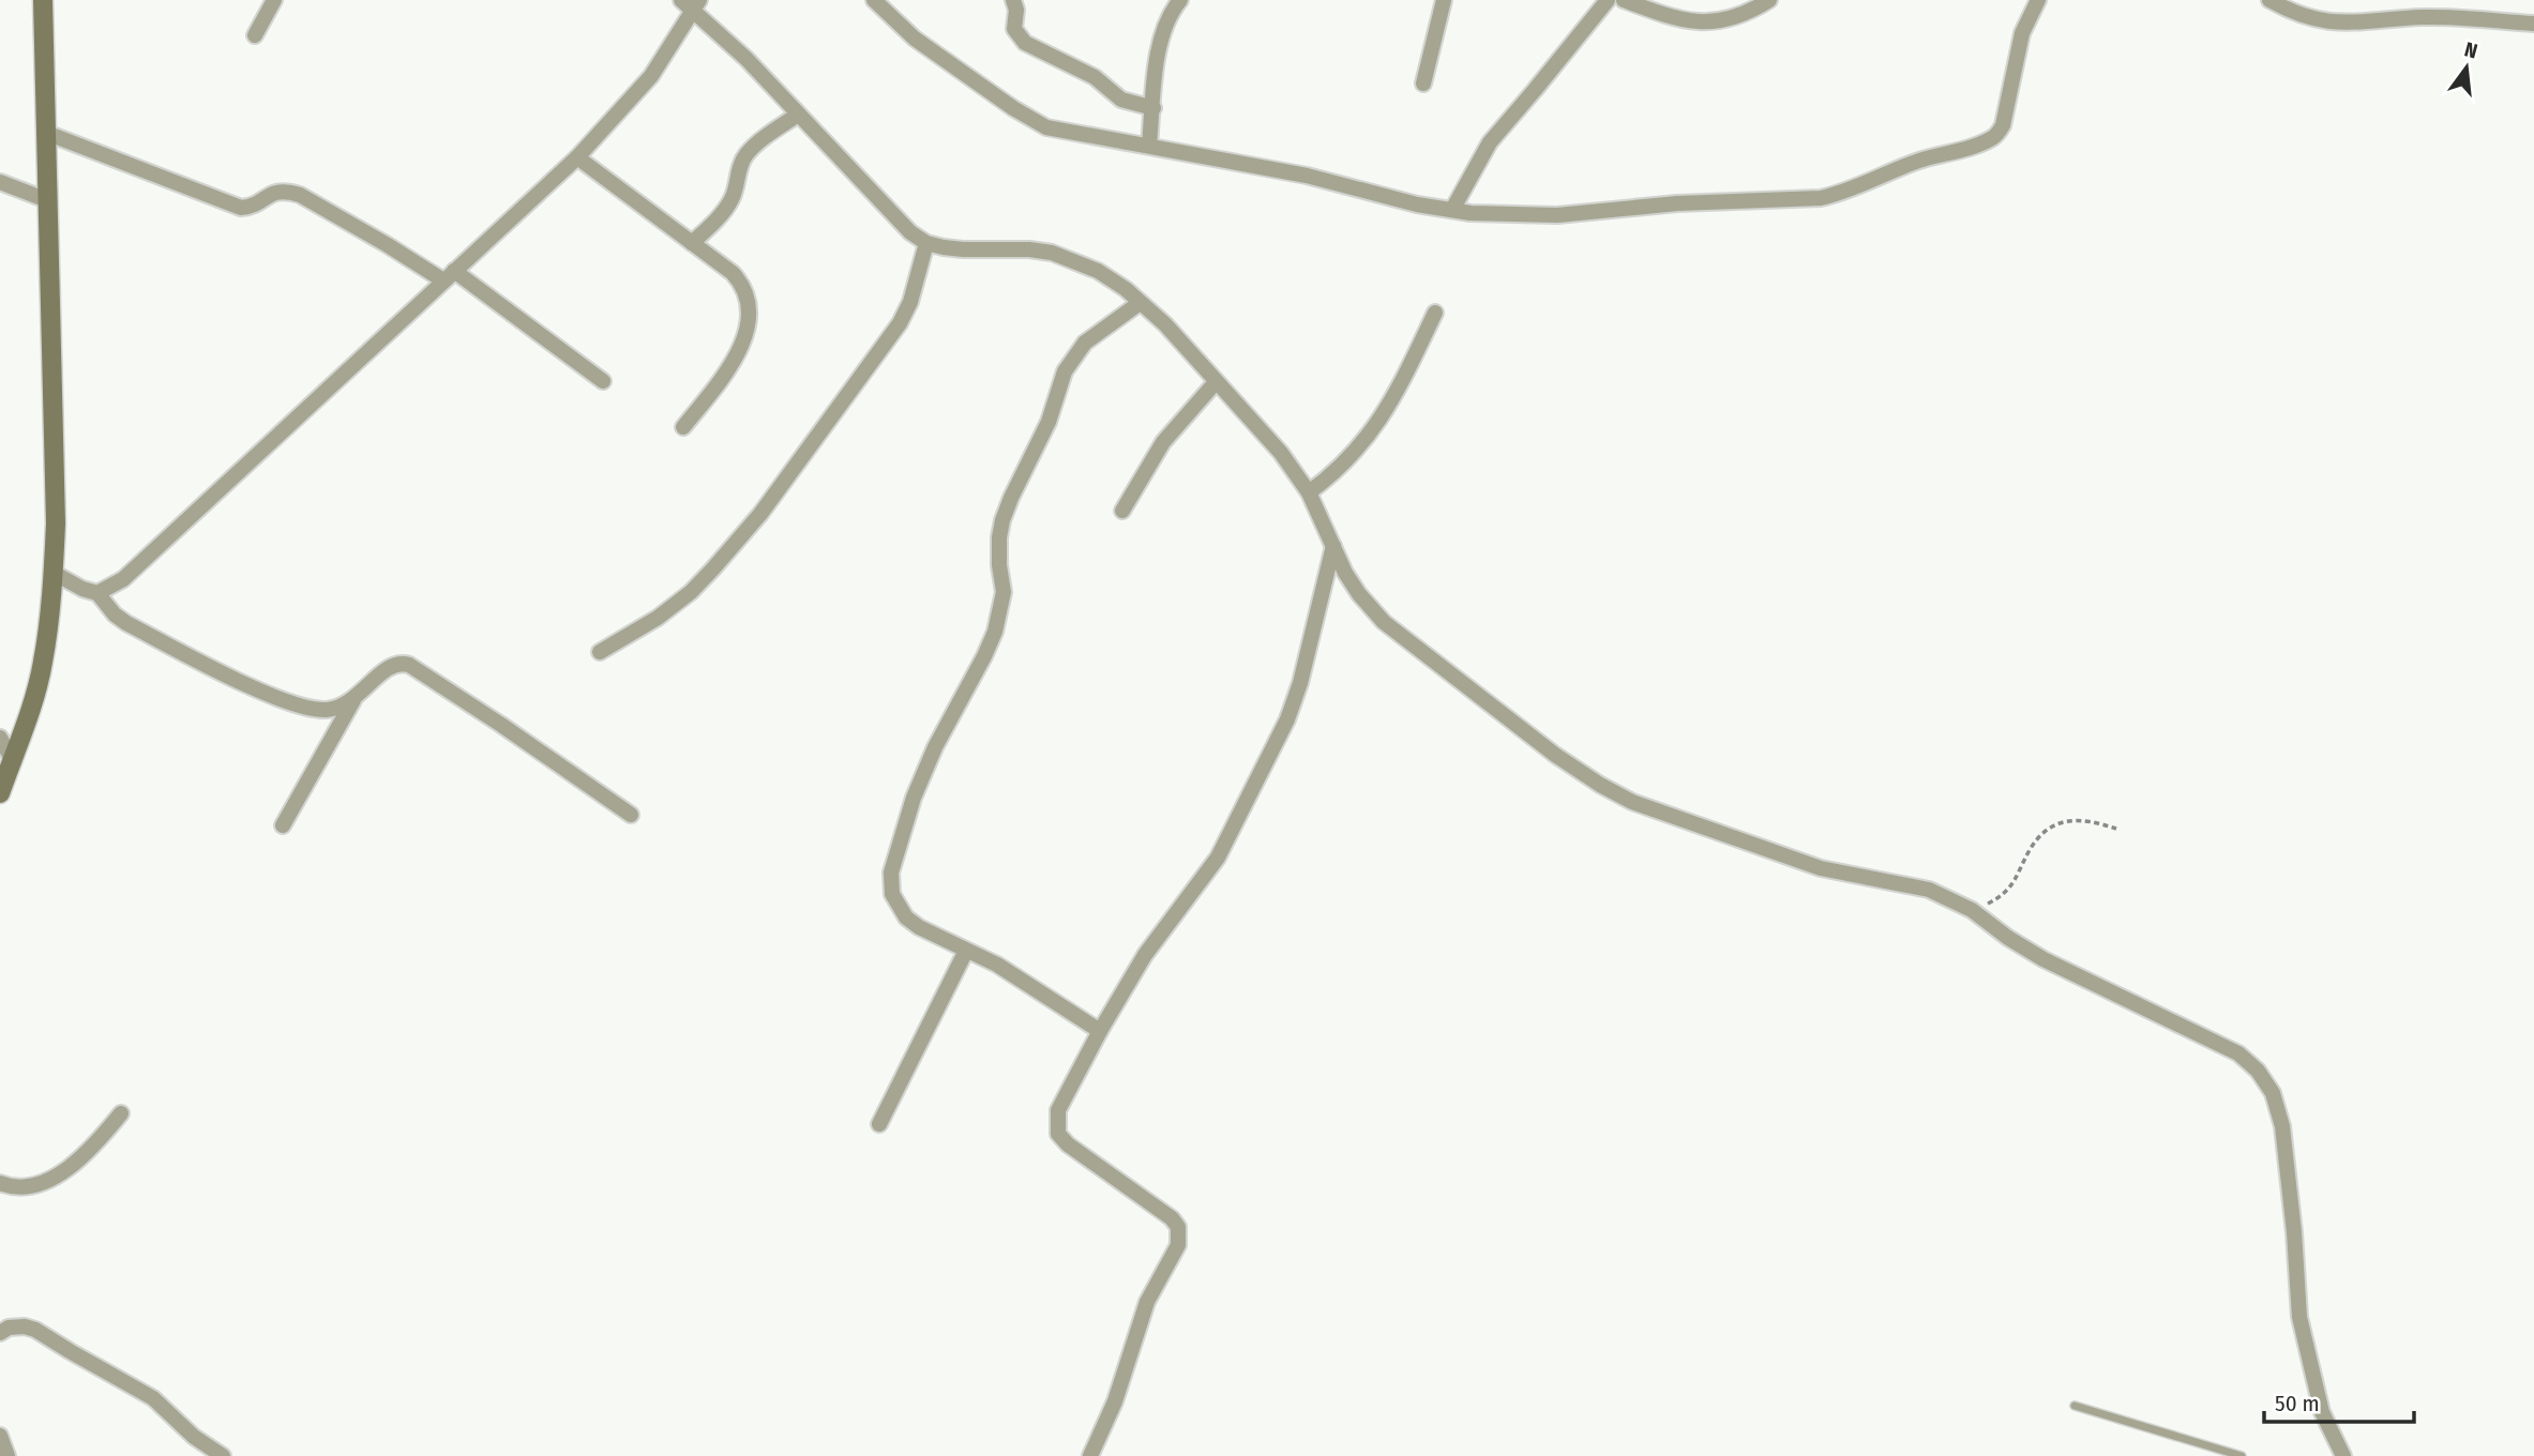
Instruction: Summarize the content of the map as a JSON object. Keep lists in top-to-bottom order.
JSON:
{
  "scale_bar": "50 m",
  "north": "top"
}
